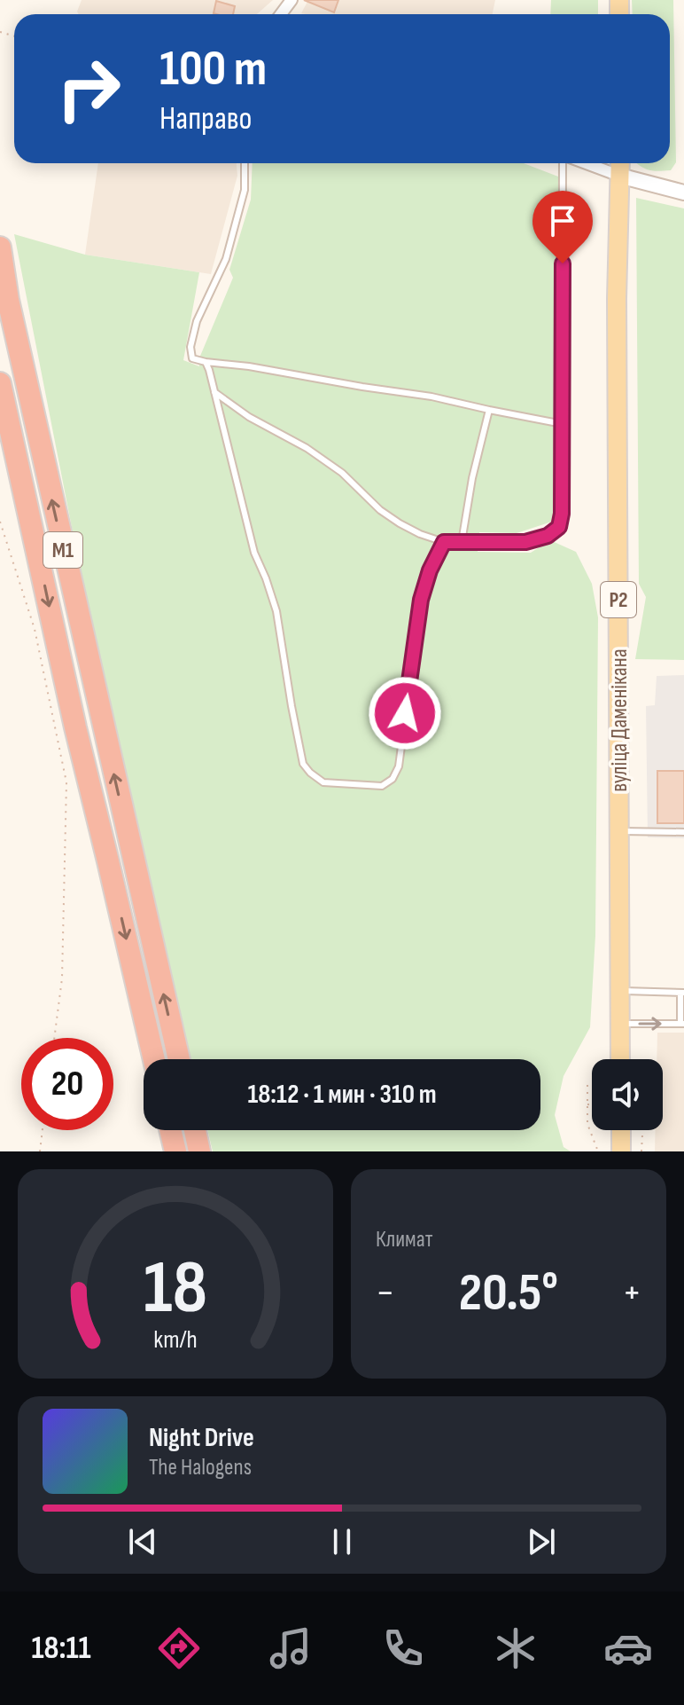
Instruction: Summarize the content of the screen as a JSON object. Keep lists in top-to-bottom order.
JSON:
{
  "streets": {
    "highway": ["М1"],
    "main road": ["Р2", "вуліца Даменікана"]
  },
  "page": {
    "turn": ["100 m", "Направо"],
    "limit": "20",
    "trip": "18:12 · 1 мин · 310 m",
    "tile": "Климат",
    "heat": ["−", "20.5°", "+"],
    "song": ["Night Drive", "The Halogens"],
    "tabs": "18:11",
    "gauge": ["18", "km/h"]
  }
}
